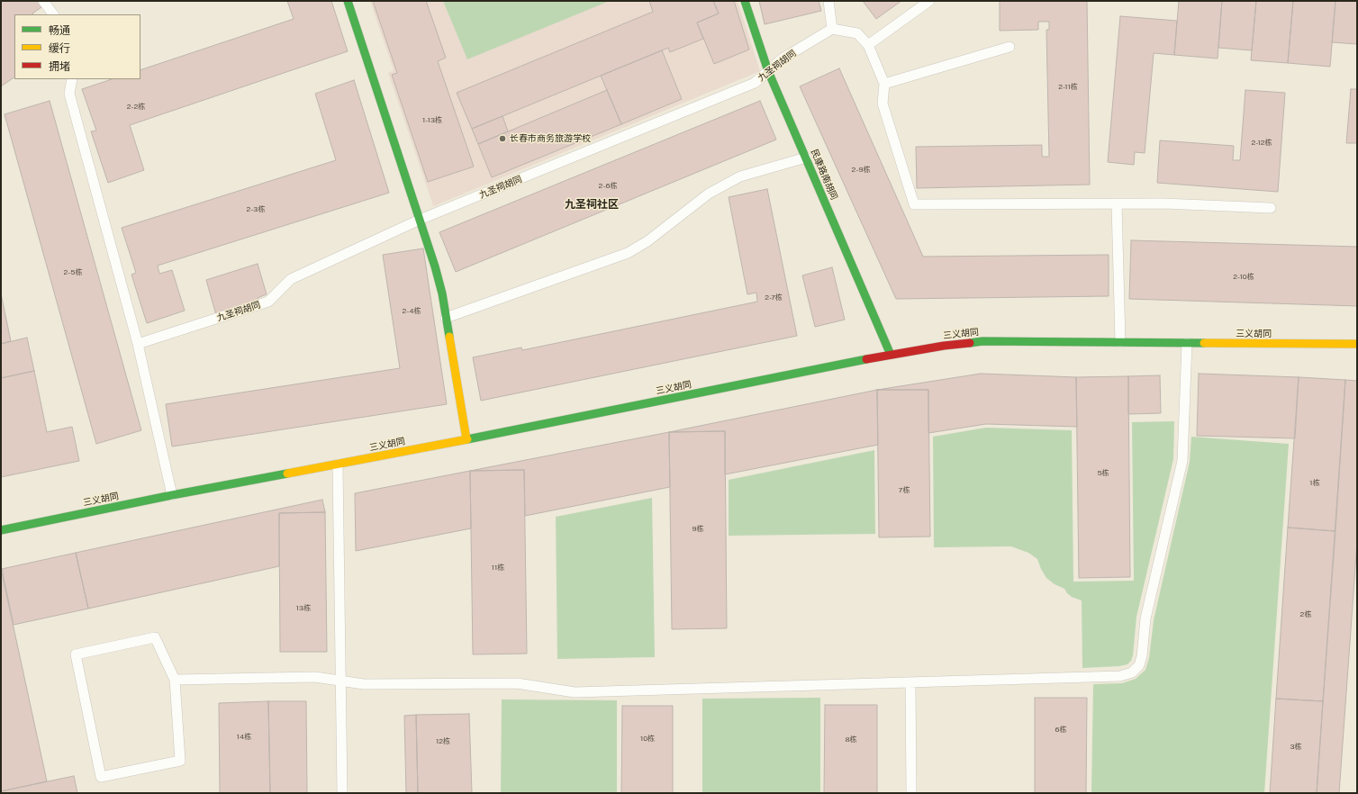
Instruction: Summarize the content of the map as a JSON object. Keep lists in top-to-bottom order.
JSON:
{
  "streets": {
    "street": ["民康路南胡同", "三义胡同"],
    "lane": ["九圣祠胡同"]
  },
  "crossings": [
    ["九圣祠胡同", "民康路南胡同"],
    ["民康路南胡同", "三义胡同"]
  ],
  "districts": ["九圣祠社区"],
  "places": ["长春市商务旅游学校"],
  "house_numbers": [
    "2-11栋",
    "2-2栋",
    "1-13栋",
    "2-12栋",
    "2-9栋",
    "2-6栋",
    "2-3栋",
    "2-5栋",
    "2-10栋",
    "2-7栋",
    "2-4栋",
    "5栋",
    "1栋",
    "7栋",
    "9栋",
    "11栋",
    "13栋",
    "2栋",
    "6栋",
    "14栋",
    "10栋",
    "8栋",
    "12栋",
    "3栋"
  ],
  "legend": ["畅通", "缓行", "拥堵"]
}
